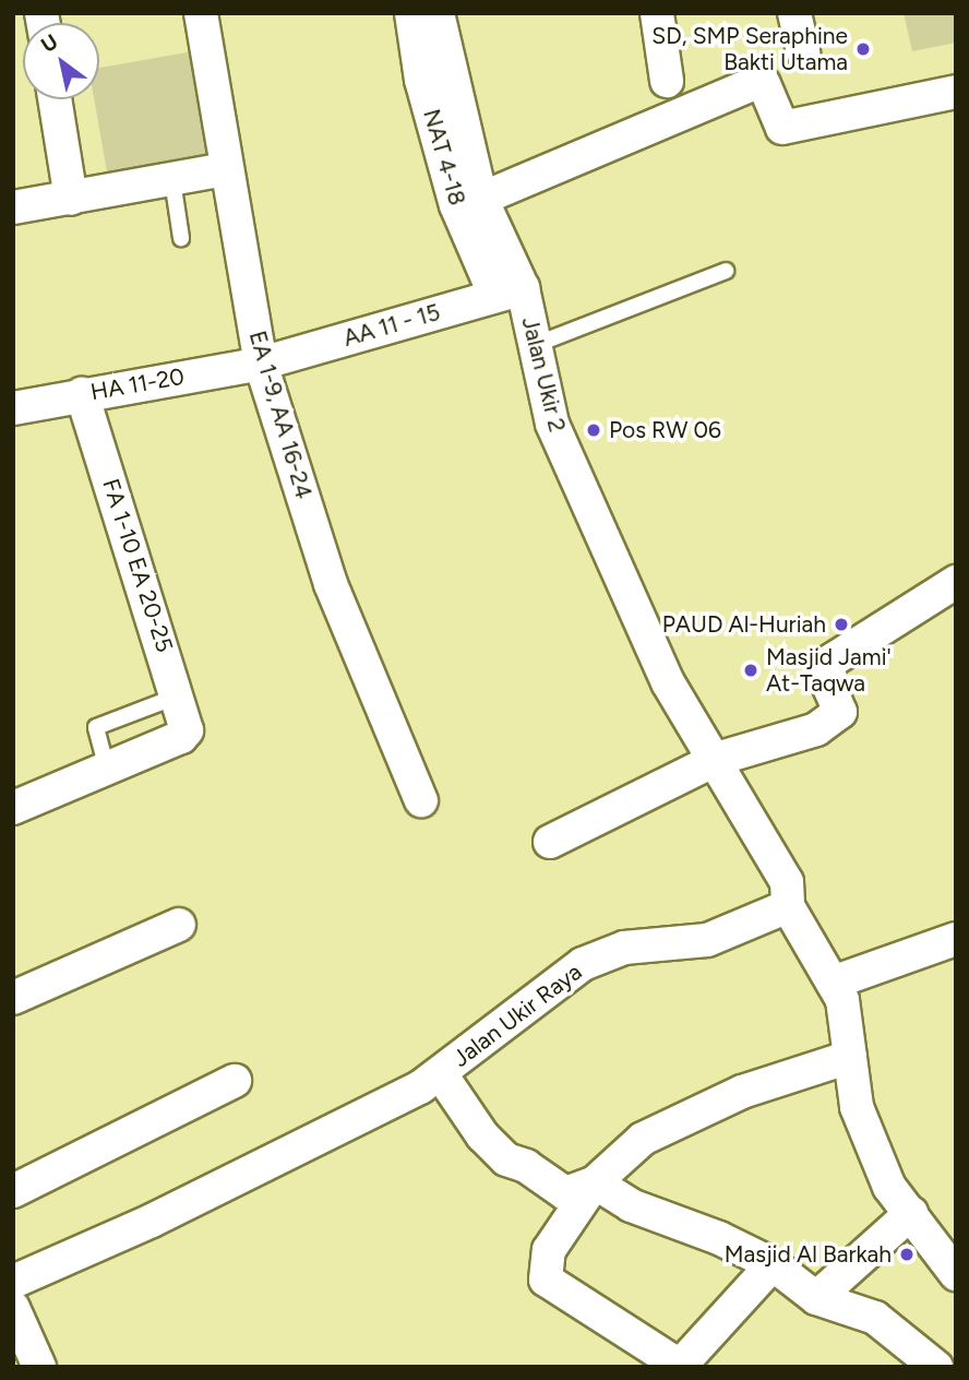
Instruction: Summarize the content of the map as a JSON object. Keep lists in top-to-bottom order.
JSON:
{
  "streets": {
    "street": [
      "NAT 4-18",
      "AA 11 - 15",
      "Jalan Ukir 2",
      "HA 11-20",
      "EA 1-9, AA 16-24",
      "FA 1-10 EA 20-25",
      "Jalan Ukir Raya"
    ]
  },
  "crossings": [
    ["NAT 4-18", "AA 11 - 15"],
    ["NAT 4-18", "Jalan Ukir 2"],
    ["AA 11 - 15", "Jalan Ukir 2"],
    ["AA 11 - 15", "HA 11-20"],
    ["AA 11 - 15", "EA 1-9, AA 16-24"],
    ["HA 11-20", "EA 1-9, AA 16-24"],
    ["HA 11-20", "FA 1-10 EA 20-25"]
  ],
  "places": [
    "SD, SMP Seraphine Bakti Utama",
    "Pos RW 06",
    "PAUD Al-Huriah",
    "Masjid Jami' At-Taqwa",
    "Masjid Al Barkah"
  ],
  "north": "top left"
}
